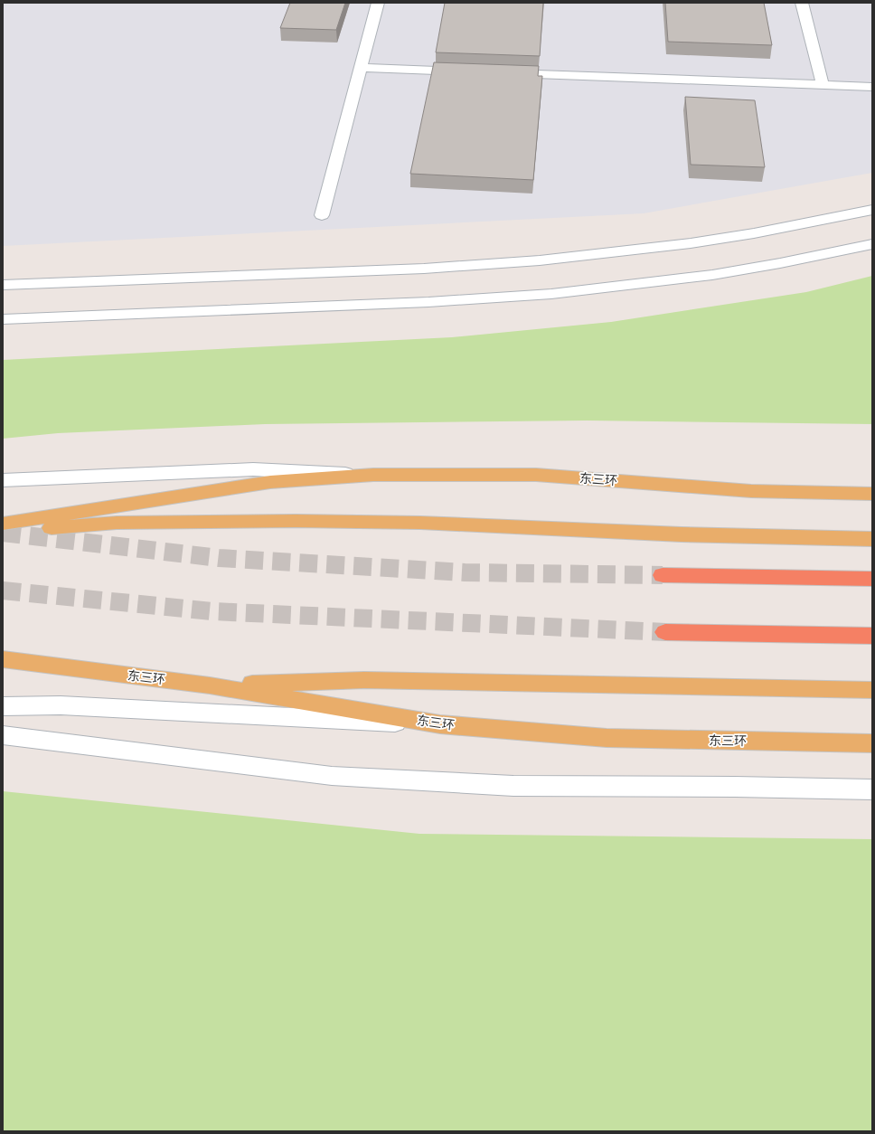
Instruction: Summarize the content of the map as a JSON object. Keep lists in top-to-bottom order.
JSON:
{
  "streets": {
    "main road": ["东三环"]
  }
}
